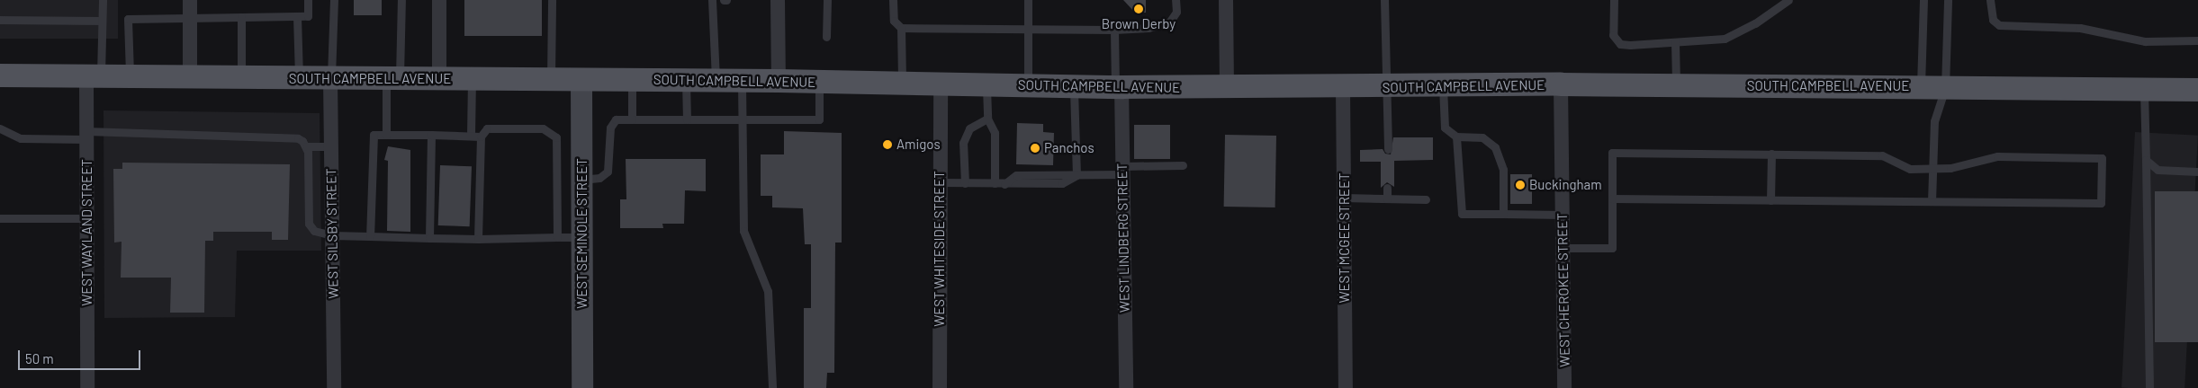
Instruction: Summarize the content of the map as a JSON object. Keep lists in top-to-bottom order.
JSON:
{
  "streets": {
    "main road": ["SOUTH CAMPBELL AVENUE"],
    "street": [
      "WEST WAYLAND STREET",
      "WEST SILSBY STREET",
      "WEST SEMINOLE STREET",
      "WEST LINDBERG STREET",
      "WEST MCGEE STREET",
      "WEST WHITESIDE STREET",
      "WEST CHEROKEE STREET"
    ]
  },
  "crossings": [
    ["SOUTH CAMPBELL AVENUE", "WEST WAYLAND STREET"],
    ["SOUTH CAMPBELL AVENUE", "WEST SILSBY STREET"],
    ["SOUTH CAMPBELL AVENUE", "WEST SEMINOLE STREET"],
    ["SOUTH CAMPBELL AVENUE", "WEST LINDBERG STREET"],
    ["SOUTH CAMPBELL AVENUE", "WEST MCGEE STREET"],
    ["SOUTH CAMPBELL AVENUE", "WEST WHITESIDE STREET"],
    ["SOUTH CAMPBELL AVENUE", "WEST CHEROKEE STREET"]
  ],
  "places": [
    "Brown Derby",
    "Amigos",
    "Panchos",
    "Buckingham"
  ],
  "scale_bar": "50 m"
}
